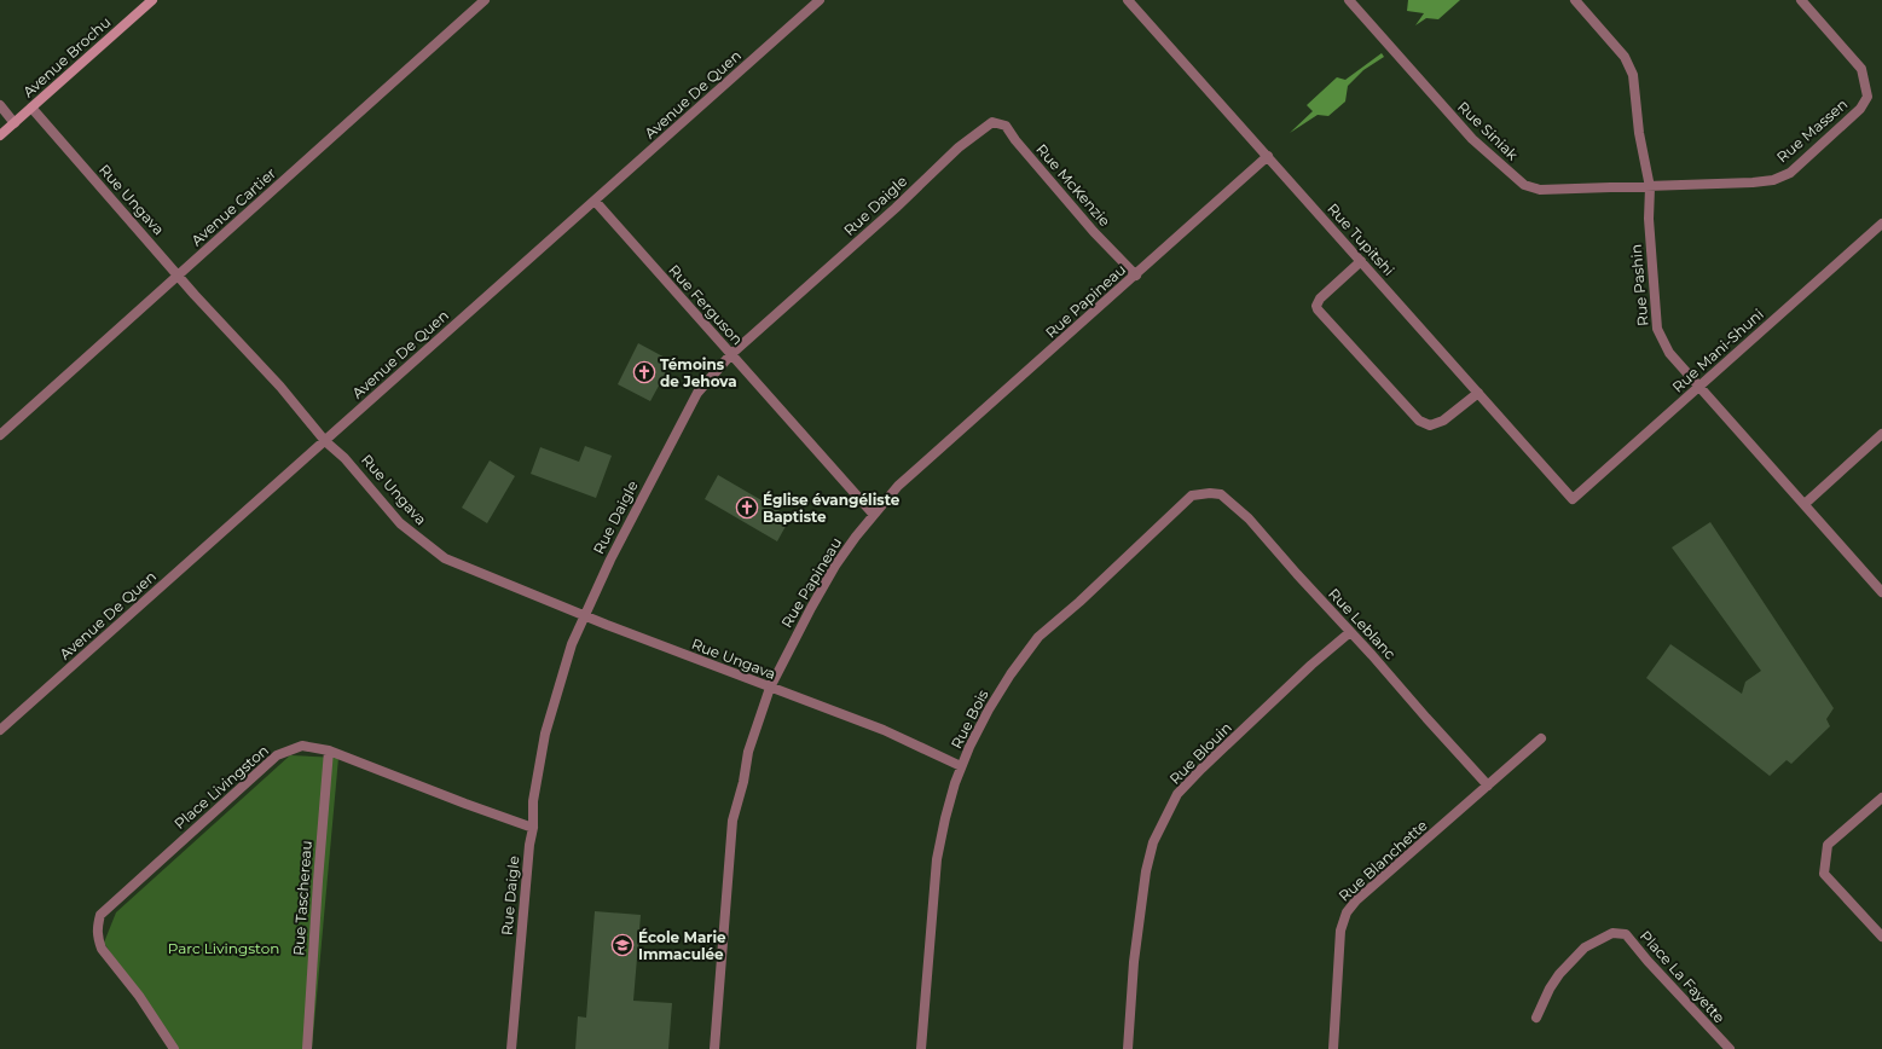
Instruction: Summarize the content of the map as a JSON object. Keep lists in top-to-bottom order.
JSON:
{
  "streets": {
    "street": [
      "Avenue Brochu",
      "Avenue De Quen",
      "Rue Siniak",
      "Rue Massen",
      "Rue McKenzie",
      "Rue Ungava",
      "Rue Daigle",
      "Avenue Cartier",
      "Rue Tupitshi",
      "Rue Pashin",
      "Rue Papineau",
      "Rue Ferguson",
      "Rue Mani-Shuni",
      "Rue Leblanc",
      "Rue Bois",
      "Rue Blouin",
      "Place Livingston",
      "Rue Blanchette",
      "Rue Taschereau",
      "Place La Fayette"
    ]
  },
  "crossings": [
    ["Avenue Brochu", "Rue Ungava"],
    ["Avenue De Quen", "Rue Ungava"],
    ["Avenue De Quen", "Rue Ferguson"],
    ["Rue Siniak", "Rue Massen"],
    ["Rue Siniak", "Rue Pashin"],
    ["Rue Massen", "Rue Pashin"],
    ["Rue McKenzie", "Rue Daigle"],
    ["Rue McKenzie", "Rue Papineau"],
    ["Rue Ungava", "Rue Daigle"],
    ["Rue Ungava", "Avenue Cartier"],
    ["Rue Ungava", "Rue Papineau"],
    ["Rue Ungava", "Rue Bois"],
    ["Rue Daigle", "Rue Ferguson"],
    ["Rue Daigle", "Place Livingston"],
    ["Rue Tupitshi", "Rue Papineau"],
    ["Rue Tupitshi", "Rue Mani-Shuni"],
    ["Rue Pashin", "Rue Mani-Shuni"],
    ["Rue Papineau", "Rue Ferguson"],
    ["Rue Leblanc", "Rue Bois"],
    ["Rue Leblanc", "Rue Blouin"],
    ["Rue Leblanc", "Rue Blanchette"],
    ["Place Livingston", "Rue Taschereau"]
  ],
  "parks": ["Parc Livingston"],
  "places": {
    "church": ["Témoins de Jehova", "Église évangéliste Baptiste"],
    "school or university": ["École Marie Immaculée"]
  }
}
